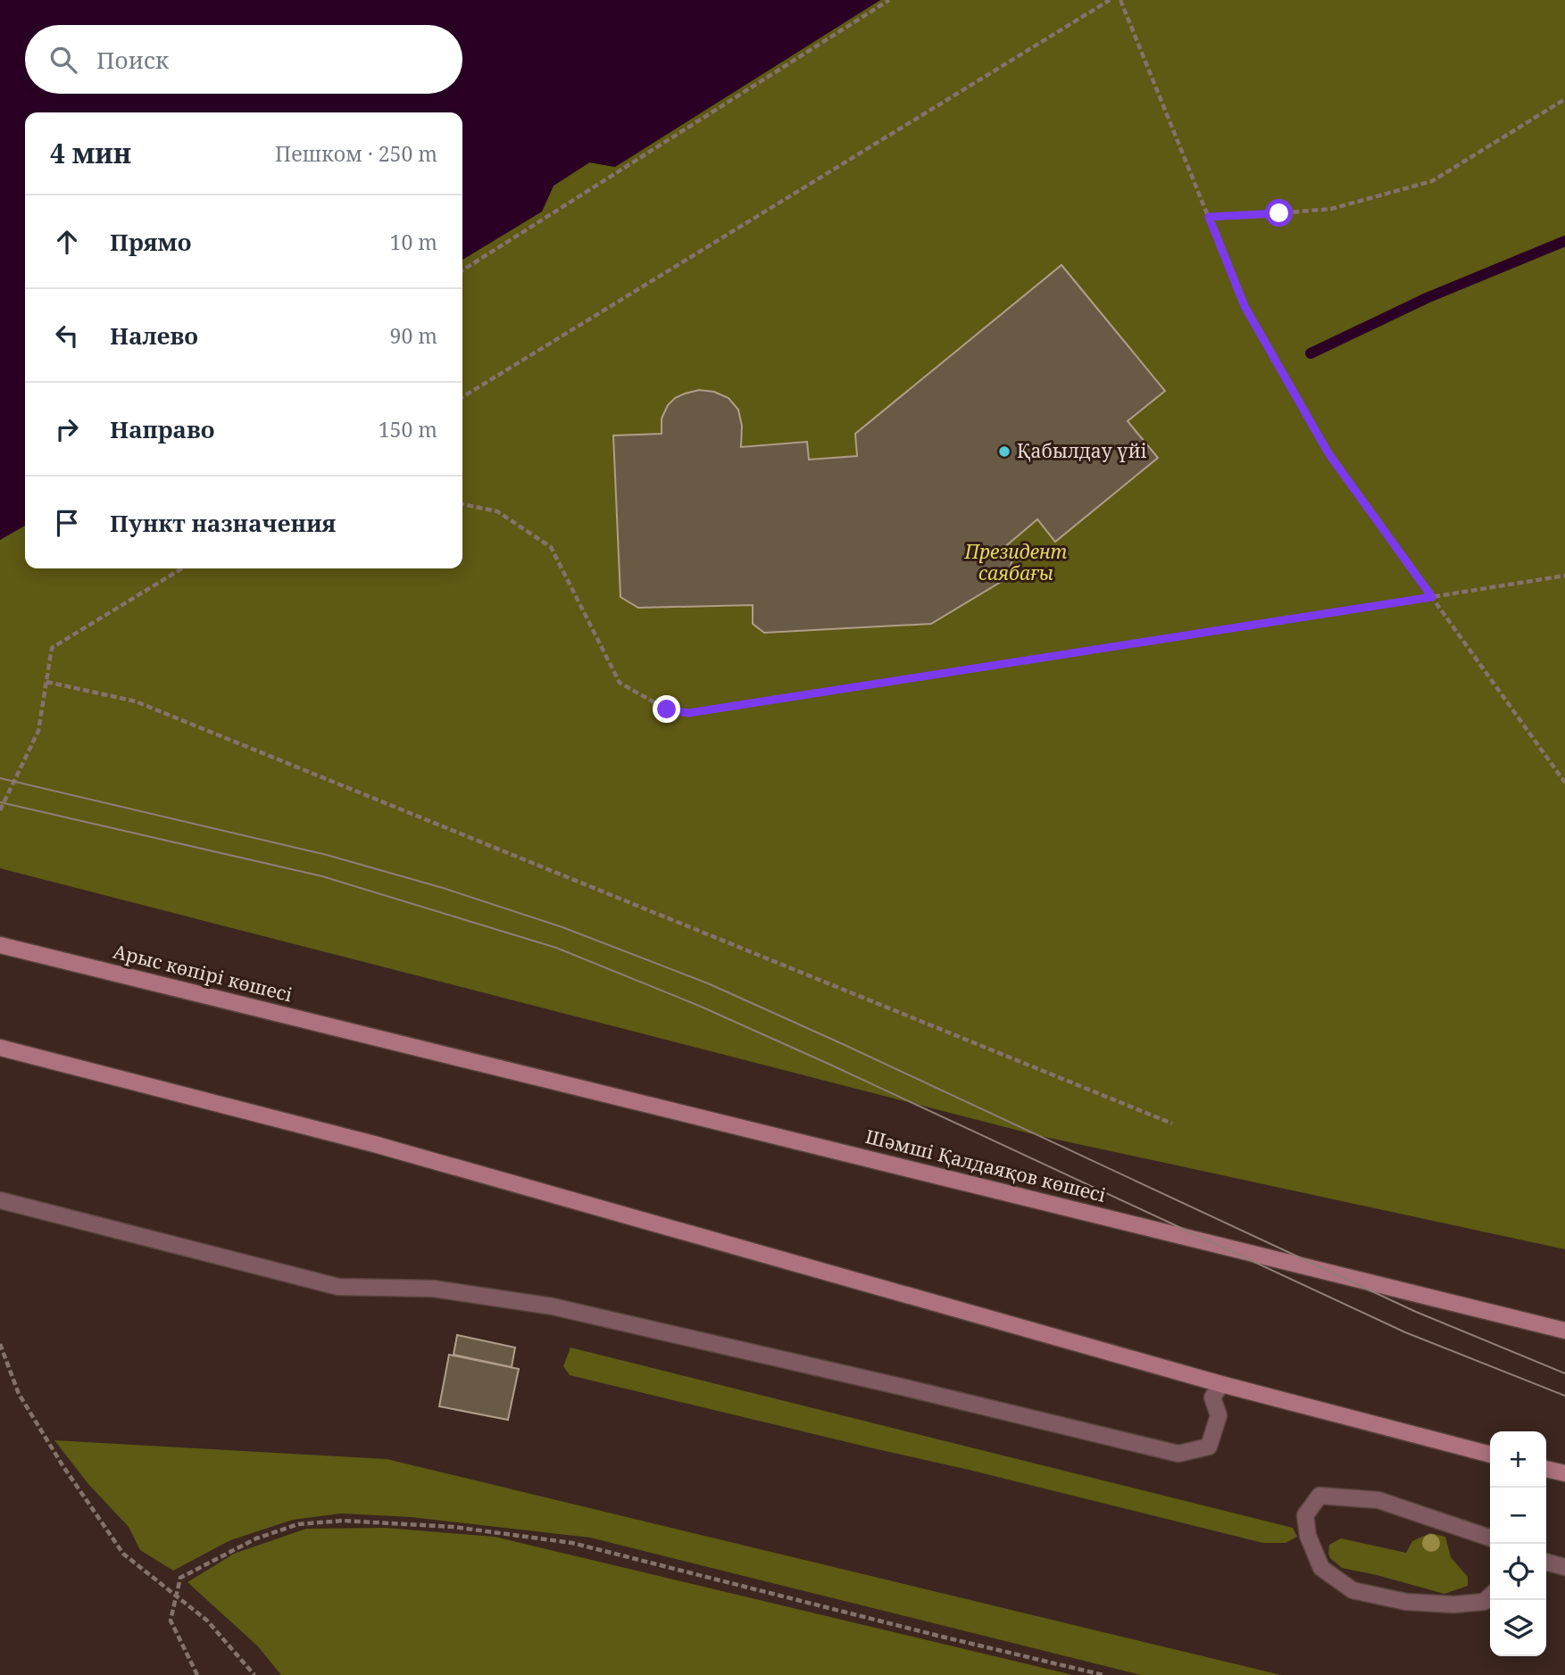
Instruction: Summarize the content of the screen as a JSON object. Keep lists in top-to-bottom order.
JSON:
{
  "streets": {
    "main road": ["Арыс көпірі көшесі", "Шәмші Қалдаяқов көшесі"]
  },
  "crossings": [
    ["Арыс көпірі көшесі", "Шәмші Қалдаяқов көшесі"]
  ],
  "parks": ["Президент саябағы"],
  "places": ["Қабылдау үйі"],
  "page": {
    "search": "Поиск",
    "heading": ["4 мин", "Пешком · 250 m"],
    "list": [
      ["Прямо", "10 m"],
      ["Налево", "90 m"],
      ["Направо", "150 m"],
      "Пункт назначения"
    ],
    "map_buttons": ["+", "−"]
  }
}
